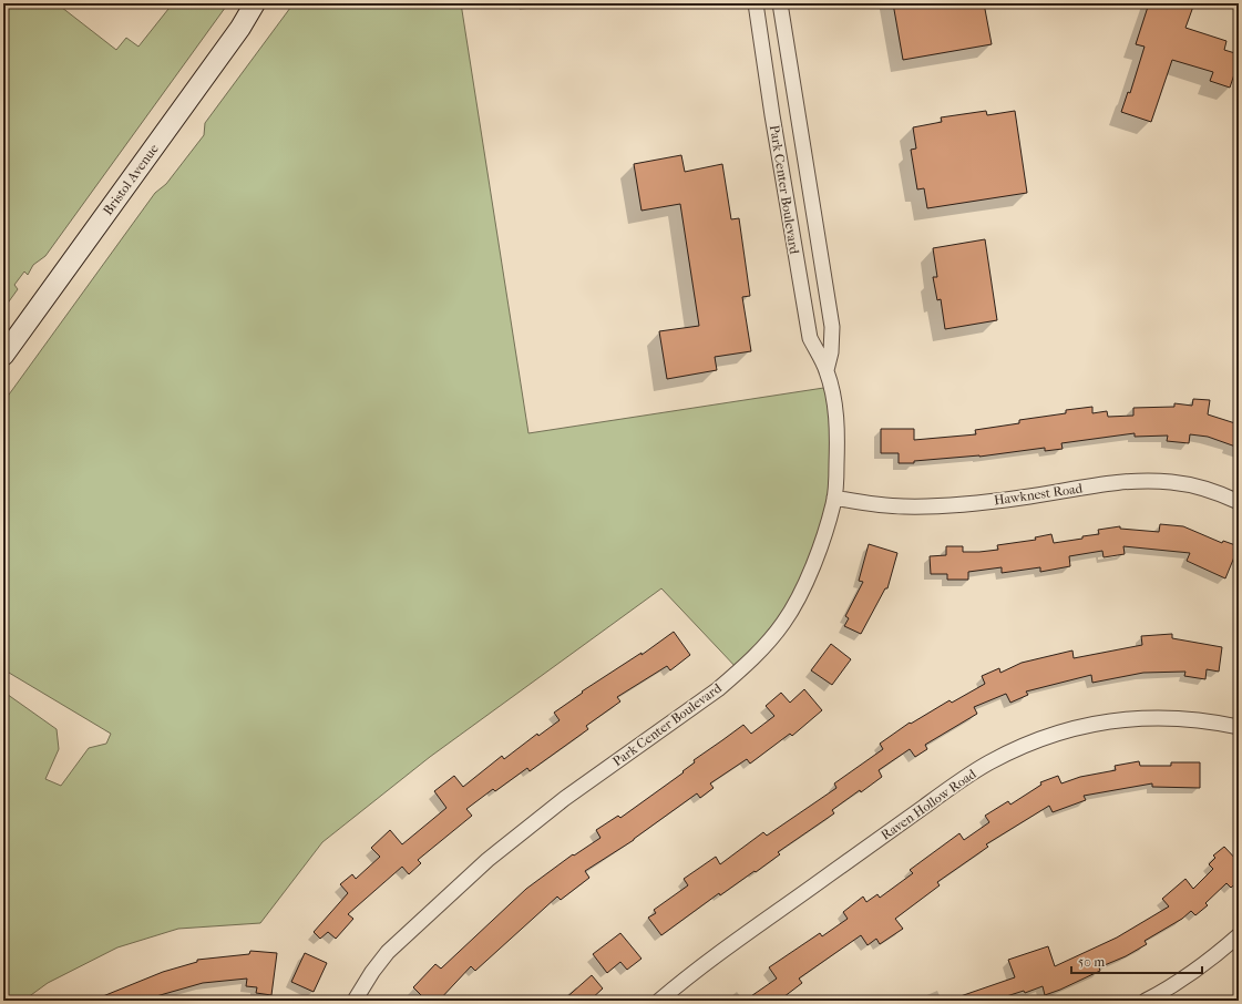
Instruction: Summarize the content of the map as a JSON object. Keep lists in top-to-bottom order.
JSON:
{
  "streets": {
    "street": [
      "Bristol Avenue",
      "Park Center Boulevard",
      "Hawknest Road",
      "Raven Hollow Road"
    ]
  },
  "crossings": [
    ["Park Center Boulevard", "Hawknest Road"]
  ],
  "scale_bar": "50 m"
}
